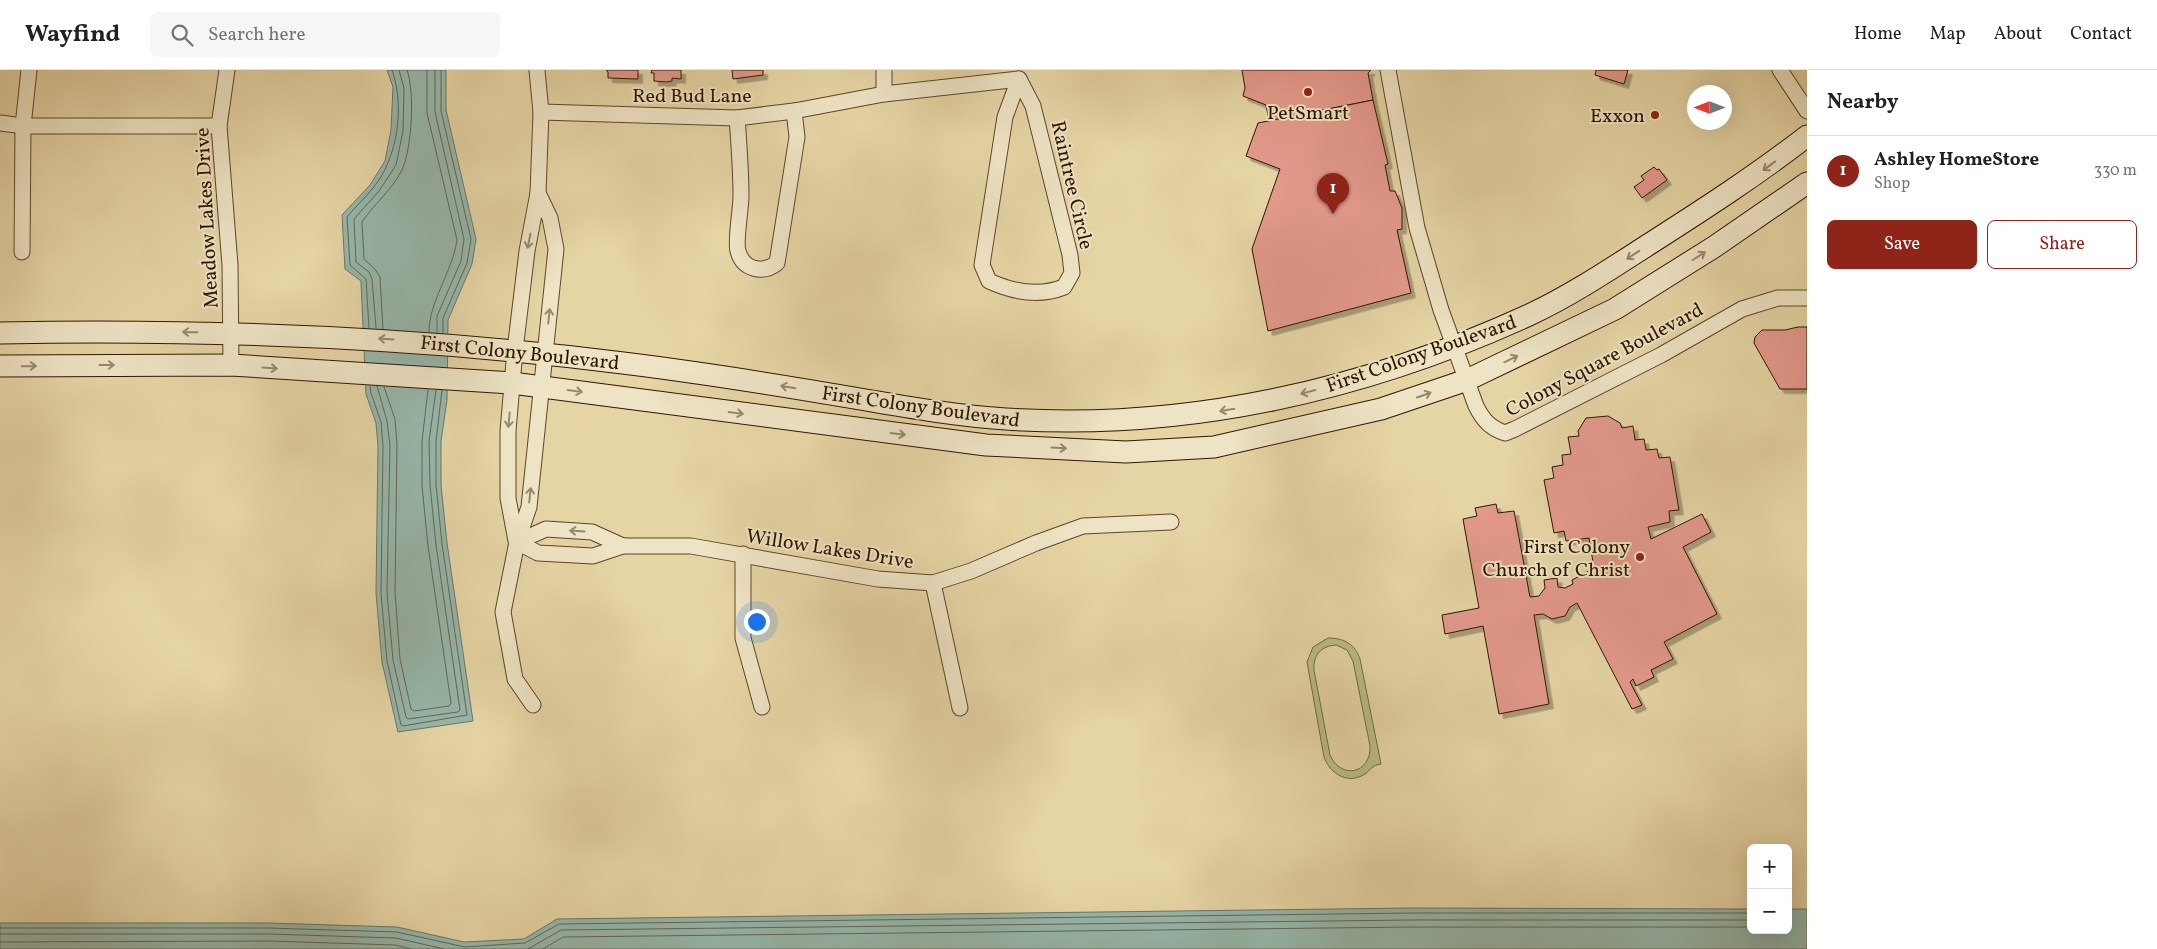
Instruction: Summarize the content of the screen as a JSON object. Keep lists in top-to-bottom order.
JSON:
{
  "streets": {
    "main road": ["First Colony Boulevard"],
    "street": [
      "Red Bud Lane",
      "Raintree Circle",
      "Meadow Lakes Drive",
      "Colony Square Boulevard",
      "Willow Lakes Drive"
    ]
  },
  "crossings": [
    ["Red Bud Lane", "Raintree Circle"],
    ["Meadow Lakes Drive", "First Colony Boulevard"],
    ["First Colony Boulevard", "Colony Square Boulevard"]
  ],
  "places": ["PetSmart", "Exxon", "First Colony Church of Christ"],
  "north": "left",
  "page": {
    "header": "Wayfind",
    "search": "Search here",
    "nav": [
      "Home",
      "Map",
      "About",
      "Contact"
    ],
    "heading": "Nearby",
    "list": [
      {
        "mark": "1",
        "name": "Ashley HomeStore",
        "note": "Shop",
        "value": "330 m"
      }
    ],
    "pins": "1",
    "buttons": ["Save", "Share"],
    "map_buttons": ["+", "−"]
  }
}
